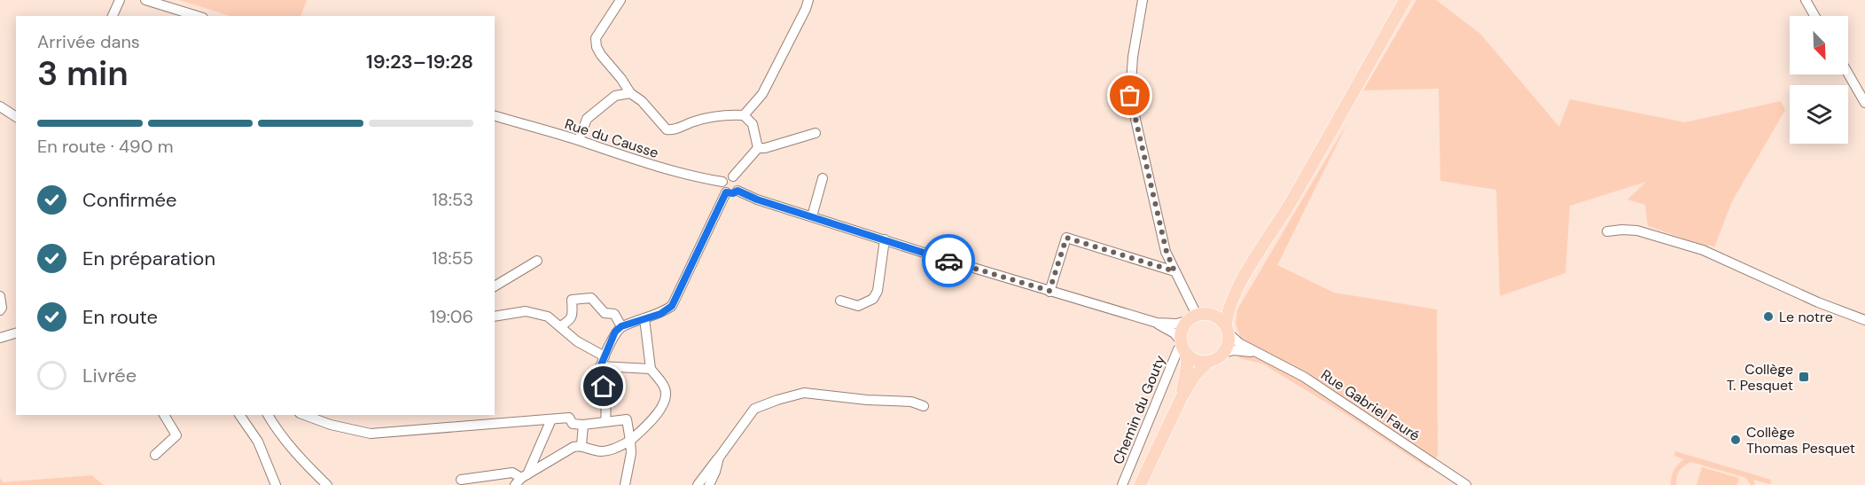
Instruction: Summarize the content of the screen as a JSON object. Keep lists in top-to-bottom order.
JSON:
{
  "streets": {
    "street": ["Rue du Causse", "Rue Gabriel Fauré", "Chemin du Gouty"]
  },
  "crossings": [
    ["Rue Gabriel Fauré", "Chemin du Gouty"]
  ],
  "places": {
    "other": ["Le notre", "Collège Thomas Pesquet"],
    "transit": ["Collège T. Pesquet"]
  },
  "north": "bottom right",
  "page": {
    "heading": ["3 min", "Arrivée dans", "19:23–19:28"],
    "bar": "En route · 490 m",
    "list": [
      ["Confirmée", "18:53"],
      ["En préparation", "18:55"],
      ["En route", "19:06"],
      "Livrée"
    ]
  }
}
